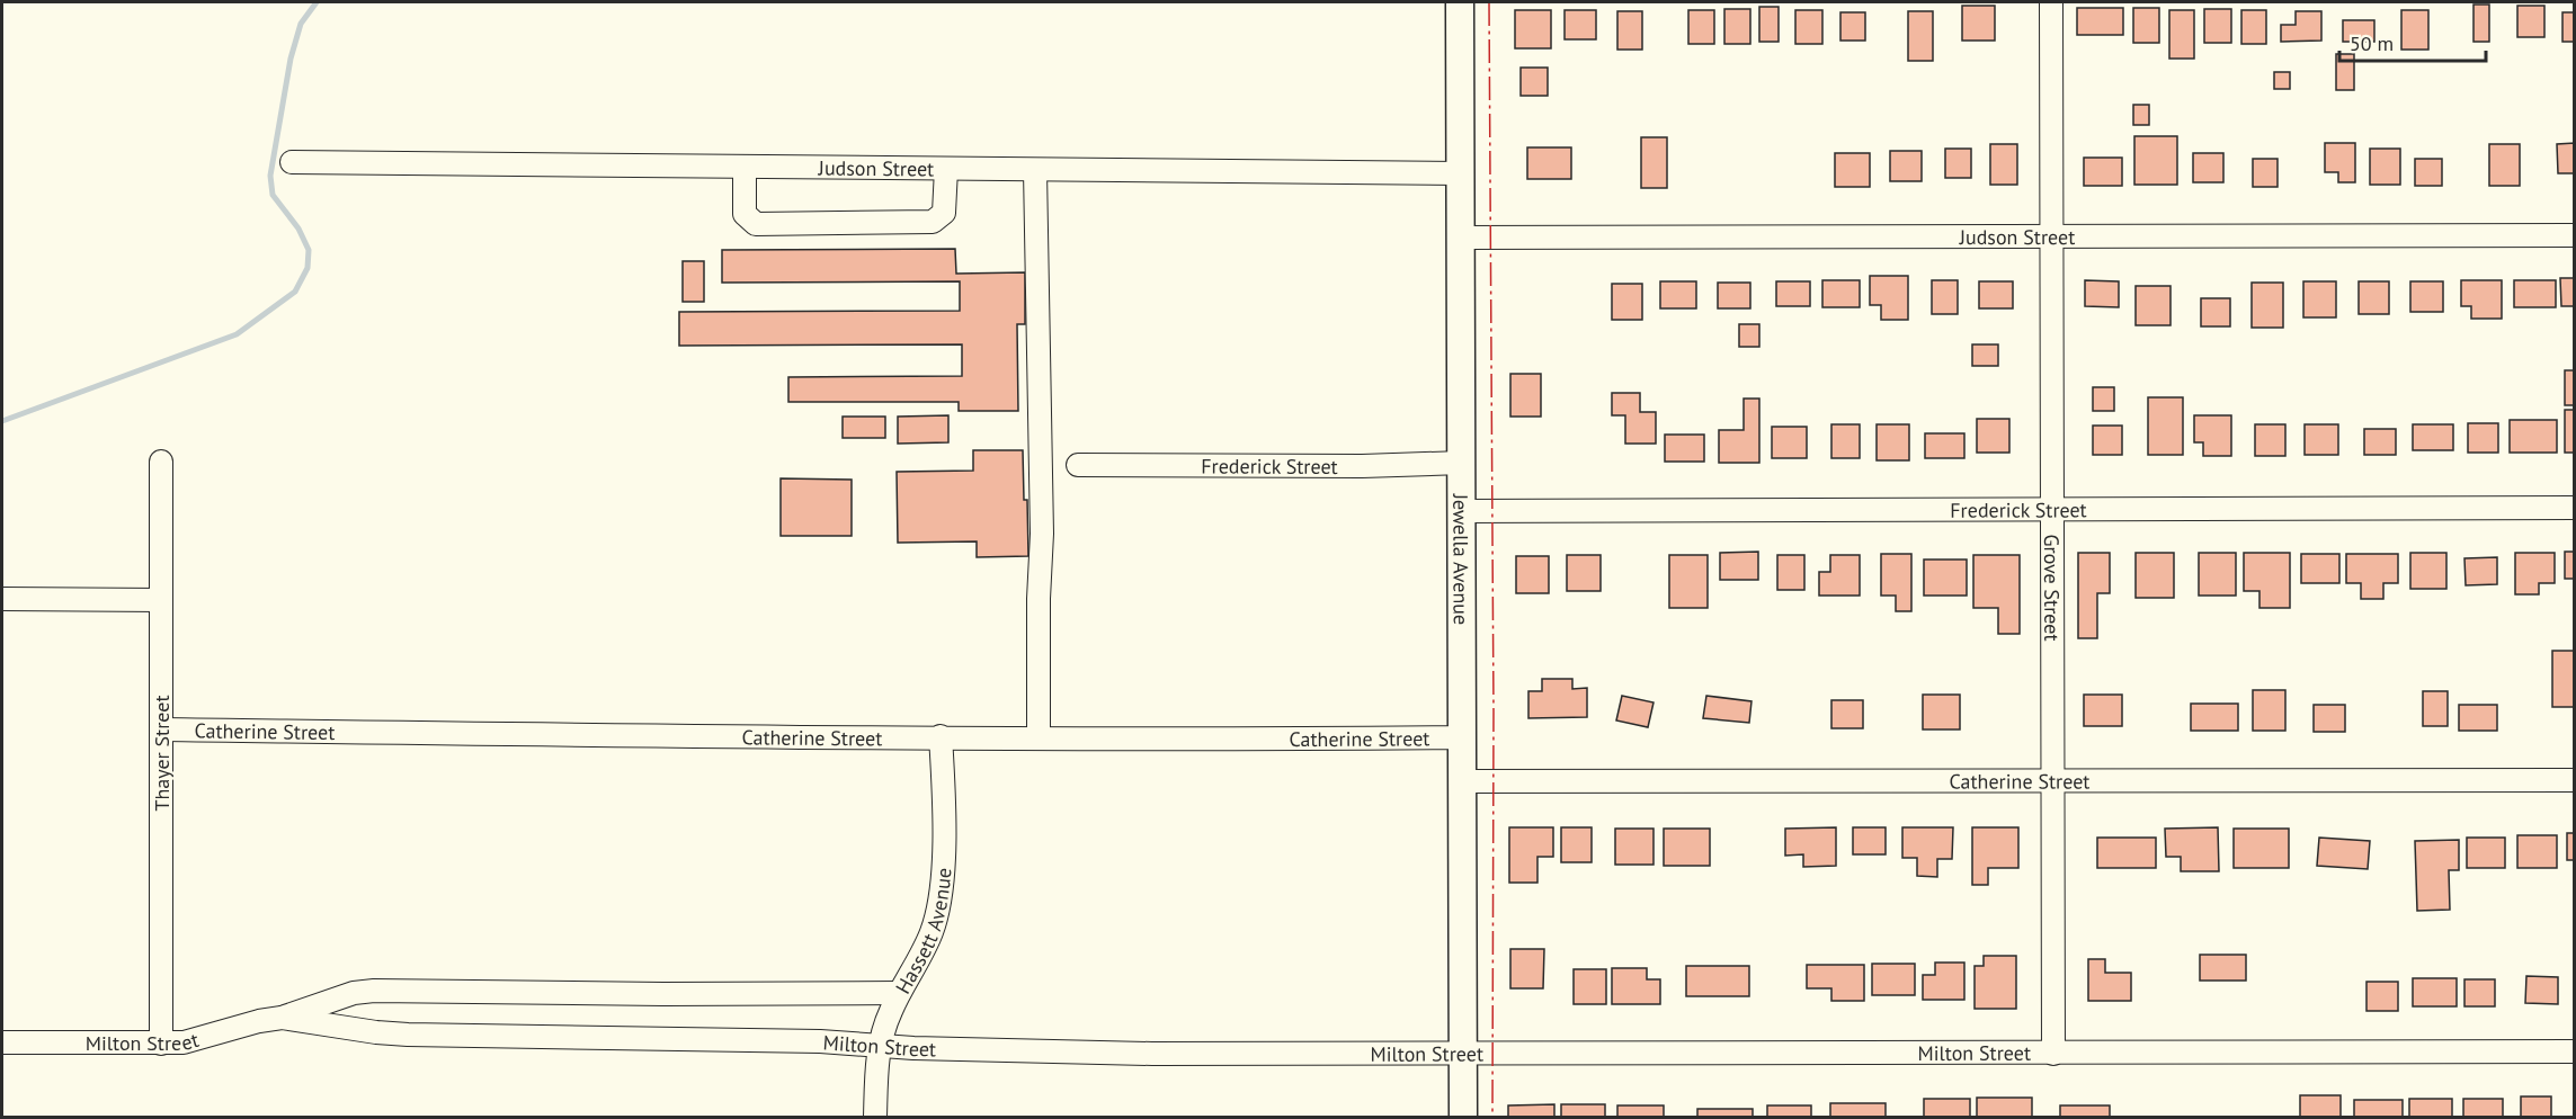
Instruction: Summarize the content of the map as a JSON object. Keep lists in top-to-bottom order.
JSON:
{
  "streets": {
    "main road": ["Jewella Avenue"],
    "street": [
      "Judson Street",
      "Frederick Street",
      "Grove Street",
      "Catherine Street",
      "Thayer Street",
      "Hassett Avenue",
      "Milton Street"
    ]
  },
  "crossings": [
    ["Judson Street", "Jewella Avenue"],
    ["Judson Street", "Grove Street"],
    ["Frederick Street", "Jewella Avenue"],
    ["Frederick Street", "Grove Street"],
    ["Jewella Avenue", "Catherine Street"],
    ["Jewella Avenue", "Milton Street"],
    ["Grove Street", "Catherine Street"],
    ["Grove Street", "Milton Street"],
    ["Catherine Street", "Thayer Street"],
    ["Catherine Street", "Hassett Avenue"],
    ["Thayer Street", "Milton Street"],
    ["Hassett Avenue", "Milton Street"]
  ],
  "scale_bar": "50 m"
}
